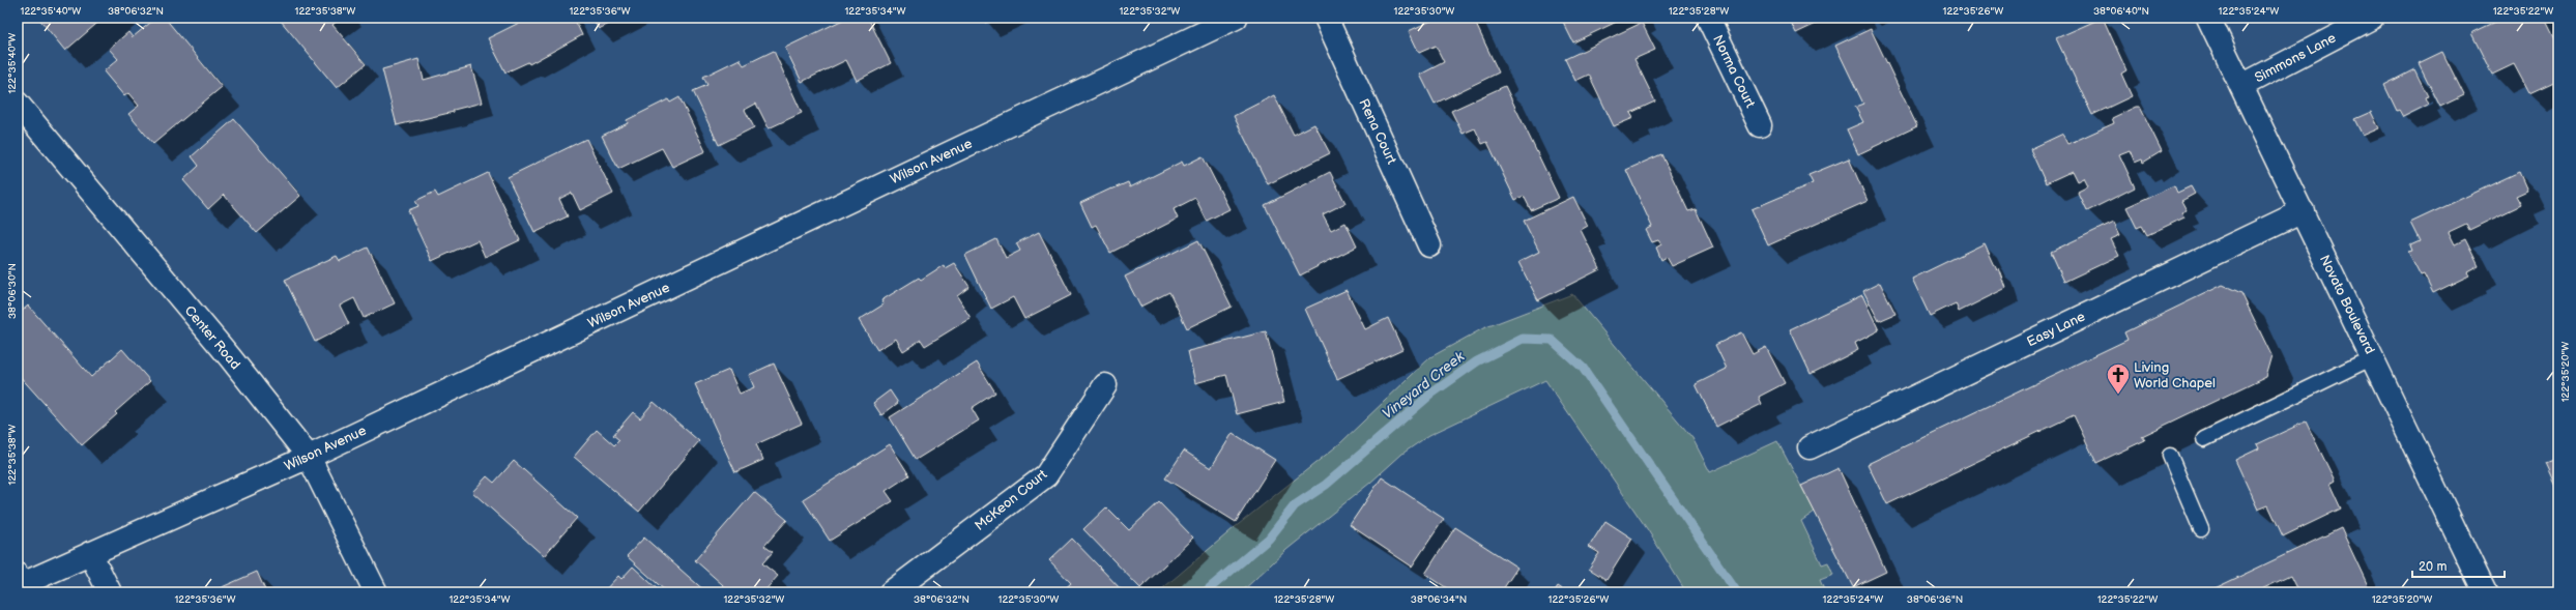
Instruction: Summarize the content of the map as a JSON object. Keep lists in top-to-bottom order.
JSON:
{
  "streets": {
    "street": [
      "Simmons Lane",
      "Norma Court",
      "Rena Court",
      "Wilson Avenue",
      "Novato Boulevard",
      "Easy Lane",
      "Center Road",
      "McKeon Court"
    ]
  },
  "crossings": [
    ["Simmons Lane", "Novato Boulevard"],
    ["Wilson Avenue", "Center Road"],
    ["Novato Boulevard", "Easy Lane"]
  ],
  "water": ["Vineyard Creek"],
  "places": {
    "church": ["Living World Chapel"]
  },
  "scale_bar": "20 m",
  "coordinates": [
    "122°35'40\"W",
    "38°06'32\"N",
    "122°35'38\"W",
    "122°35'36\"W",
    "122°35'34\"W",
    "122°35'32\"W",
    "122°35'30\"W",
    "122°35'28\"W",
    "122°35'26\"W",
    "38°06'40\"N",
    "122°35'24\"W",
    "122°35'22\"W",
    "38°06'30\"N",
    "122°35'20\"W",
    "38°06'34\"N",
    "38°06'36\"N"
  ]
}
